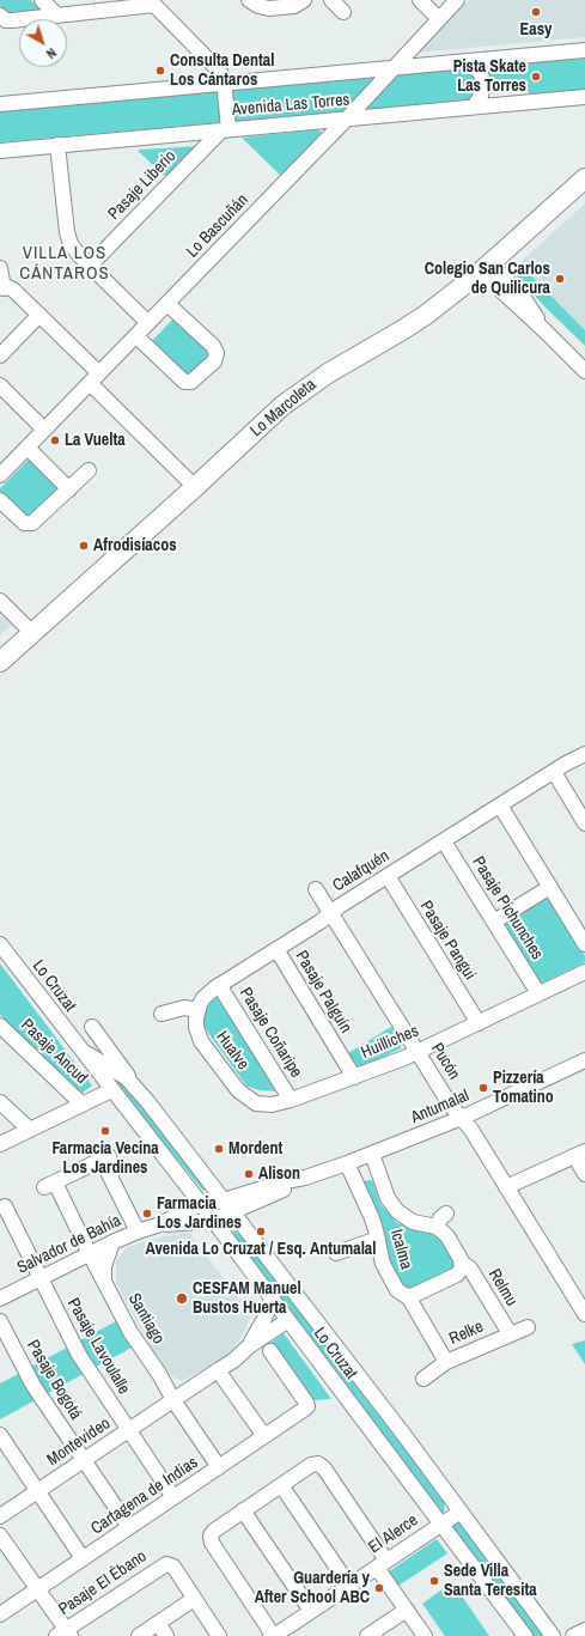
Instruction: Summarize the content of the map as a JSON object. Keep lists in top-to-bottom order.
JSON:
{
  "streets": {
    "main road": ["Lo Marcoleta"],
    "street": [
      "Avenida Las Torres",
      "Pasaje Liberio",
      "Lo Bascuñán",
      "Calafquén",
      "Pasaje Pichunches",
      "Pasaje Pangui",
      "Lo Cruzat",
      "Pasaje Palguín",
      "Pasaje Coñaripe",
      "Huilliches",
      "Hualve",
      "Pasaje Ancud",
      "Pucón",
      "Antumalal",
      "Salvador de Bahía",
      "Icalma",
      "Relmu",
      "Santiago",
      "Relke",
      "Pasaje Lavoulalle",
      "Pasaje Bogotá",
      "Montevideo",
      "Cartagena de Indias",
      "El Alerce",
      "Pasaje El Ébano"
    ]
  },
  "crossings": [
    ["Avenida Las Torres", "Pasaje Liberio"],
    ["Avenida Las Torres", "Lo Bascuñán"],
    ["Calafquén", "Pasaje Pichunches"],
    ["Calafquén", "Pasaje Pangui"],
    ["Calafquén", "Pasaje Palguín"],
    ["Calafquén", "Pasaje Coñaripe"],
    ["Calafquén", "Hualve"],
    ["Calafquén", "Pucón"],
    ["Pasaje Pichunches", "Huilliches"],
    ["Pasaje Pangui", "Huilliches"],
    ["Lo Cruzat", "Antumalal"],
    ["Lo Cruzat", "Salvador de Bahía"],
    ["Lo Cruzat", "Santiago"],
    ["Lo Cruzat", "Montevideo"],
    ["Lo Cruzat", "El Alerce"],
    ["Pasaje Palguín", "Huilliches"],
    ["Pasaje Coñaripe", "Huilliches"],
    ["Huilliches", "Hualve"],
    ["Huilliches", "Pucón"],
    ["Pucón", "Antumalal"],
    ["Antumalal", "Salvador de Bahía"],
    ["Antumalal", "Icalma"],
    ["Antumalal", "Santiago"],
    ["Antumalal", "Montevideo"],
    ["Salvador de Bahía", "Santiago"],
    ["Salvador de Bahía", "Pasaje Lavoulalle"],
    ["Salvador de Bahía", "Montevideo"],
    ["Relmu", "Relke"],
    ["Santiago", "Montevideo"],
    ["Santiago", "Cartagena de Indias"],
    ["Pasaje Lavoulalle", "Montevideo"],
    ["Pasaje Lavoulalle", "Cartagena de Indias"],
    ["Pasaje Bogotá", "Montevideo"],
    ["Pasaje Bogotá", "Cartagena de Indias"]
  ],
  "districts": ["VILLA LOS CÁNTAROS"],
  "places": [
    "Easy",
    "Consulta Dental Los Cántaros",
    "Pista Skate Las Torres",
    "Colegio San Carlos de Quilicura",
    "La Vuelta",
    "Afrodisíacos",
    "Pizzería Tomatino",
    "Farmacia Vecina Los Jardines",
    "Mordent",
    "Alison",
    "Farmacia Los Jardines",
    "Avenida Lo Cruzat / Esq. Antumalal",
    "CESFAM Manuel Bustos Huerta",
    "Sede Villa Santa Teresita",
    "Guardería y After School ABC"
  ],
  "north": "bottom right"
}
